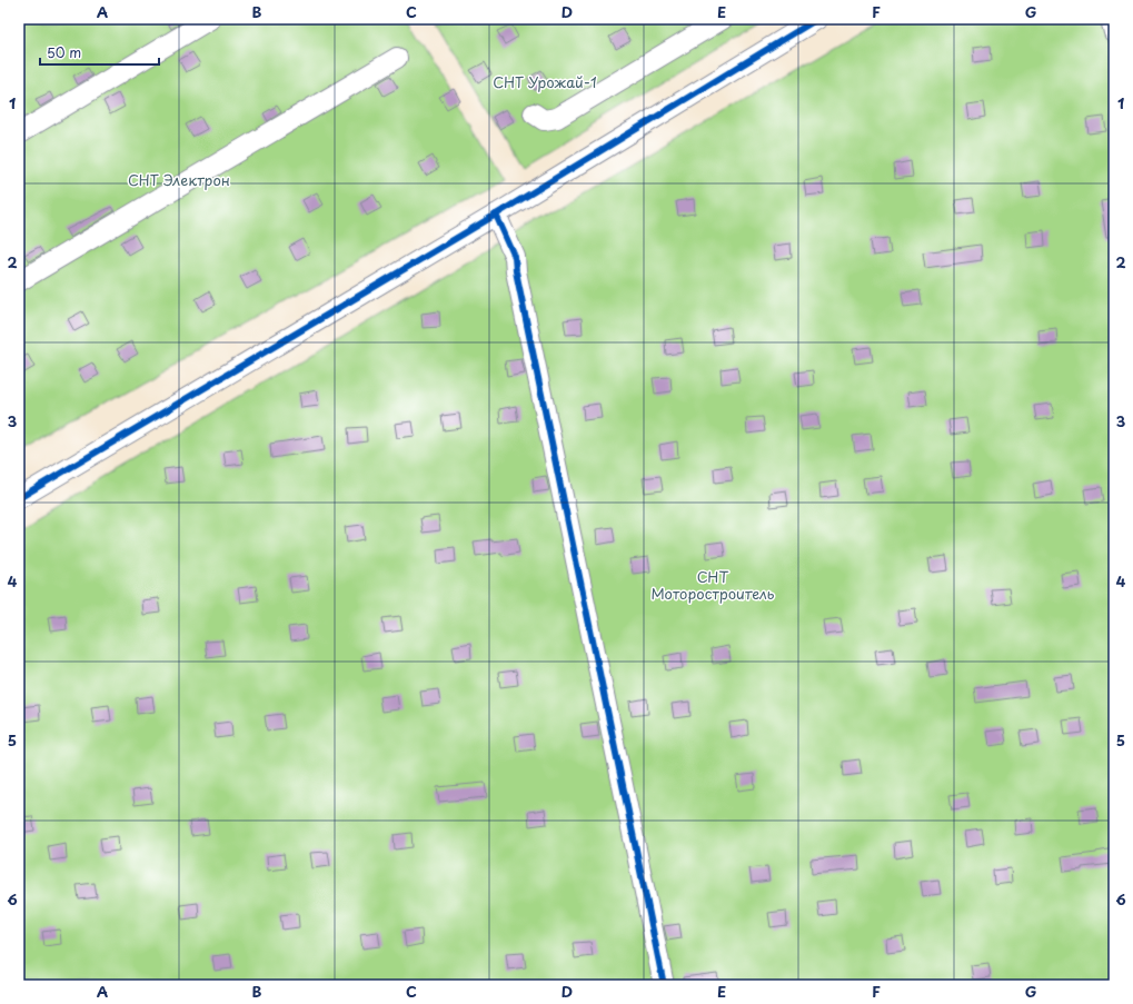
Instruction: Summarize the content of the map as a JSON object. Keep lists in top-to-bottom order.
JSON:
{
  "parks": ["СНТ Урожай-1", "СНТ Электрон", "СНТ Моторостроитель"],
  "scale_bar": "50 m",
  "grid": {
    "columns": [
      "A",
      "B",
      "C",
      "D",
      "E",
      "F",
      "G"
    ],
    "rows": [
      "1",
      "2",
      "3",
      "4",
      "5",
      "6"
    ]
  }
}
